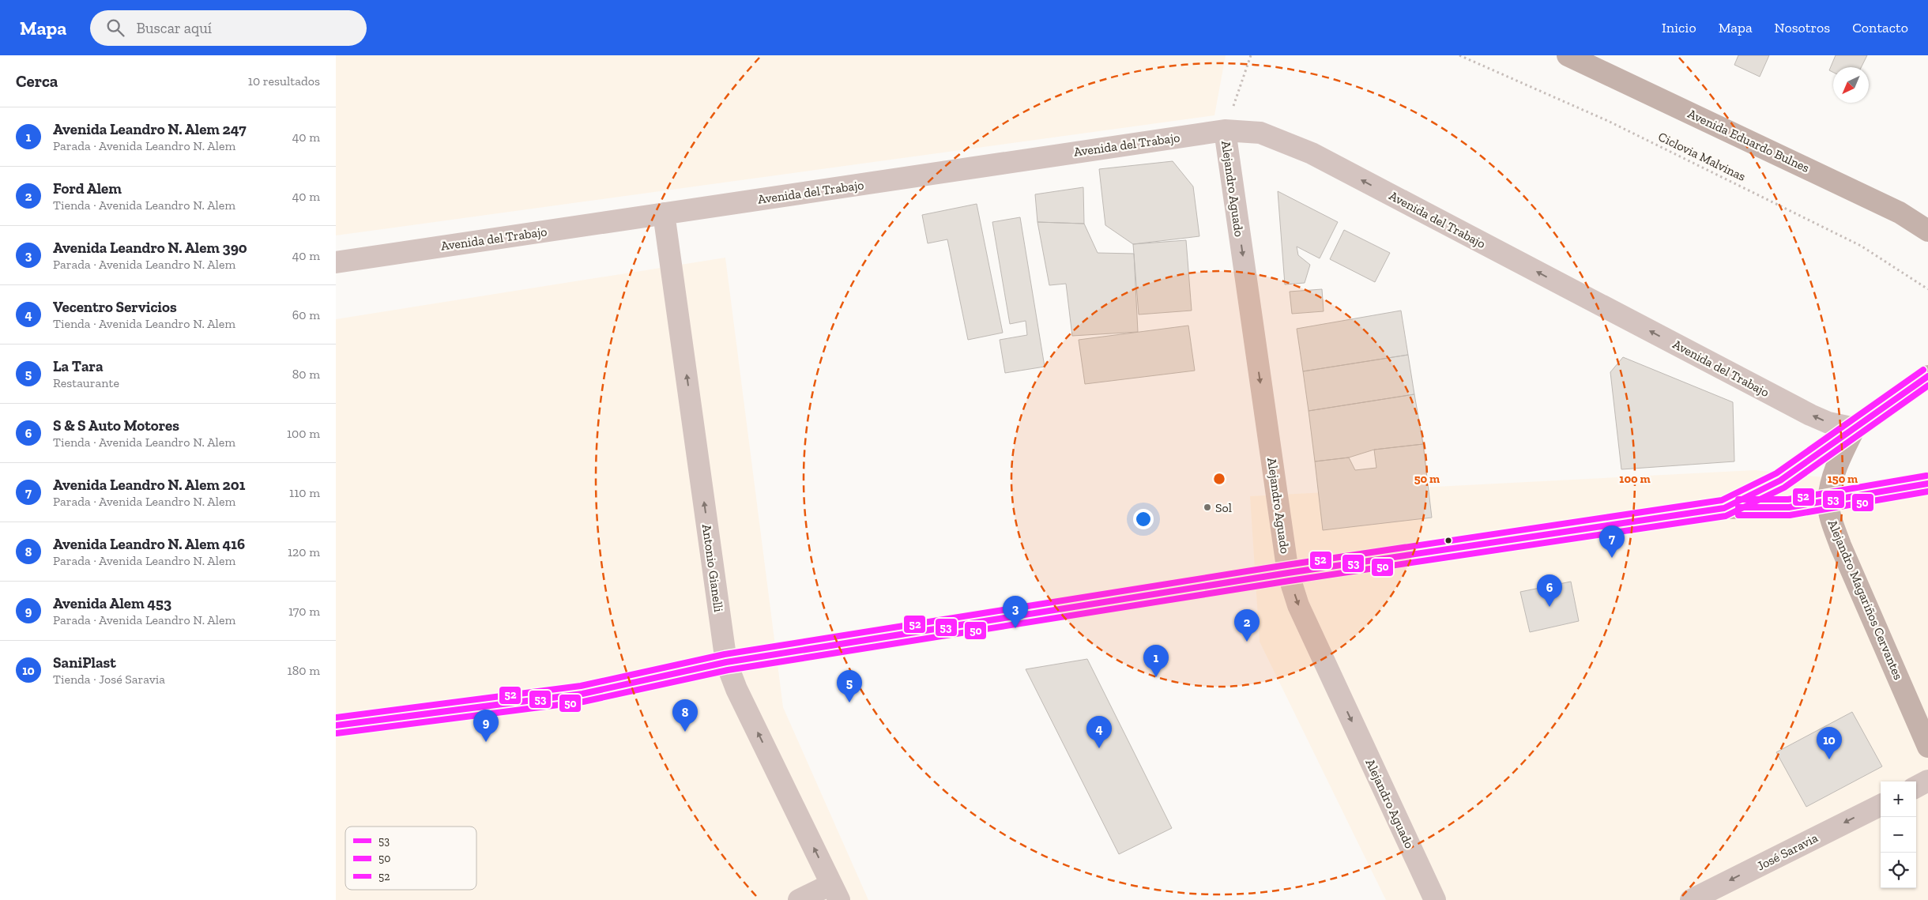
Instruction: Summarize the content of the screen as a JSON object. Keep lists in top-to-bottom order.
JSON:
{
  "streets": {
    "main road": ["Avenida Eduardo Bulnes", "Alejandro Magariños Cervantes"],
    "street": [
      "Avenida del Trabajo",
      "Alejandro Aguado",
      "Antonio Gianelli",
      "José Saravia"
    ],
    "path": ["Ciclovia Malvinas"]
  },
  "crossings": [
    ["Avenida del Trabajo", "Alejandro Aguado"],
    ["Avenida del Trabajo", "Antonio Gianelli"],
    ["Avenida del Trabajo", "Alejandro Magariños Cervantes"]
  ],
  "one_way": [
    "Avenida del Trabajo",
    "Alejandro Aguado",
    "Antonio Gianelli",
    "José Saravia"
  ],
  "places": ["Sol"],
  "lines": ["transit line 52", "transit line 53", "transit line 50"],
  "legend": ["53", "50", "52"],
  "north": "bottom left",
  "page": {
    "header": "Mapa",
    "search": "Buscar aquí",
    "nav": [
      "Inicio",
      "Mapa",
      "Nosotros",
      "Contacto"
    ],
    "heading": ["Cerca", "10 resultados"],
    "list": [
      {
        "mark": "1",
        "name": "Avenida Leandro N. Alem 247",
        "note": "Parada · Avenida Leandro N. Alem",
        "value": "40 m"
      },
      {
        "mark": "2",
        "name": "Ford Alem",
        "note": "Tienda · Avenida Leandro N. Alem",
        "value": "40 m"
      },
      {
        "mark": "3",
        "name": "Avenida Leandro N. Alem 390",
        "note": "Parada · Avenida Leandro N. Alem",
        "value": "40 m"
      },
      {
        "mark": "4",
        "name": "Vecentro Servicios",
        "note": "Tienda · Avenida Leandro N. Alem",
        "value": "60 m"
      },
      {
        "mark": "5",
        "name": "La Tara",
        "note": "Restaurante",
        "value": "80 m"
      },
      {
        "mark": "6",
        "name": "S & S Auto Motores",
        "note": "Tienda · Avenida Leandro N. Alem",
        "value": "100 m"
      },
      {
        "mark": "7",
        "name": "Avenida Leandro N. Alem 201",
        "note": "Parada · Avenida Leandro N. Alem",
        "value": "110 m"
      },
      {
        "mark": "8",
        "name": "Avenida Leandro N. Alem 416",
        "note": "Parada · Avenida Leandro N. Alem",
        "value": "120 m"
      },
      {
        "mark": "9",
        "name": "Avenida Alem 453",
        "note": "Parada · Avenida Leandro N. Alem",
        "value": "170 m"
      },
      {
        "mark": "10",
        "name": "SaniPlast",
        "note": "Tienda · José Saravia",
        "value": "180 m"
      }
    ],
    "pins": [
      "7",
      "6",
      "3",
      "2",
      "1",
      "5",
      "8",
      "9",
      "4",
      "10"
    ],
    "map_buttons": ["+", "−"]
  },
  "rings": ["50 m", "100 m", "150 m"]
}
